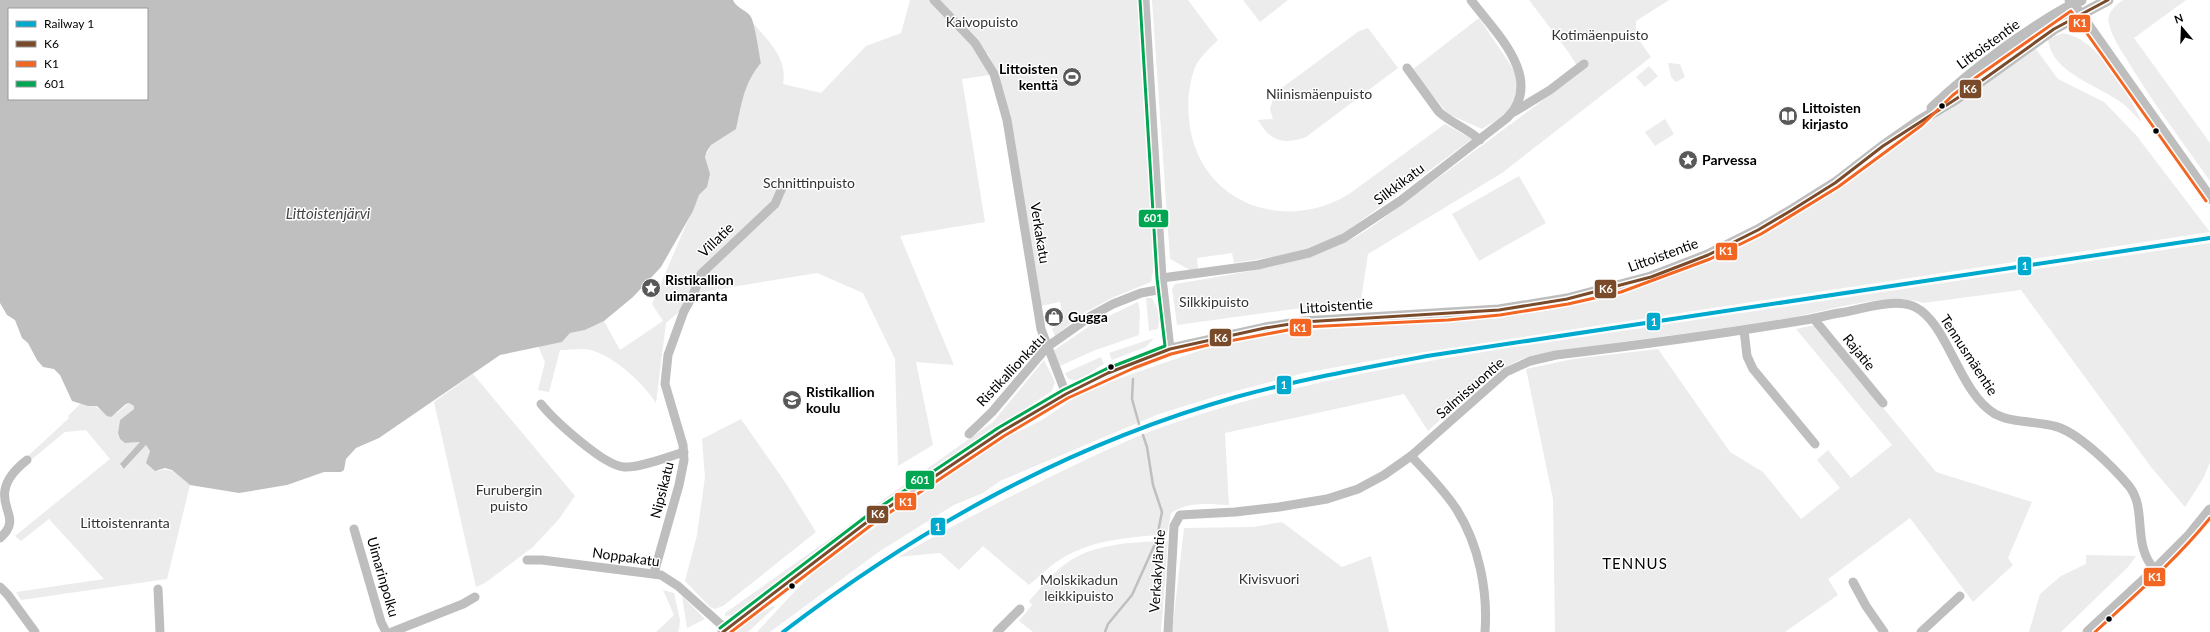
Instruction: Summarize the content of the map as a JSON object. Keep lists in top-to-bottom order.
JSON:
{
  "streets": {
    "street": [
      "Littoistentie",
      "Silkkikatu",
      "Verkakatu",
      "Villatie",
      "Rajatie",
      "Tennusmäentie",
      "Ristikallionkatu",
      "Salmissuontie",
      "Nipsikatu",
      "Noppakatu",
      "Verkakyläntie",
      "Uimarinpolku"
    ]
  },
  "crossings": [
    ["Littoistentie", "Verkakatu"],
    ["Littoistentie", "Noppakatu"],
    ["Verkakatu", "Ristikallionkatu"],
    ["Villatie", "Nipsikatu"],
    ["Rajatie", "Salmissuontie"],
    ["Tennusmäentie", "Salmissuontie"],
    ["Salmissuontie", "Verkakyläntie"],
    ["Nipsikatu", "Noppakatu"]
  ],
  "districts": ["TENNUS"],
  "water": ["Littoistenjärvi"],
  "parks": [
    "Kaivopuisto",
    "Kotimäenpuisto",
    "Niinismäenpuisto",
    "Schnittinpuisto",
    "Silkkipuisto",
    "Furubergin puisto",
    "Littoistenranta",
    "Kivisvuori",
    "Molskikadun leikkipuisto"
  ],
  "places": {
    "sports": ["Littoisten kenttä"],
    "library": ["Littoisten kirjasto"],
    "place": ["Parvessa", "Ristikallion uimaranta"],
    "shop": ["Gugga"],
    "school or university": ["Ristikallion koulu"]
  },
  "lines": [
    "transit line K6",
    "transit line 601",
    "transit line K1",
    "rail line 1"
  ],
  "legend": [
    "Railway 1",
    "K6",
    "K1",
    "601"
  ],
  "north": "top"
}
